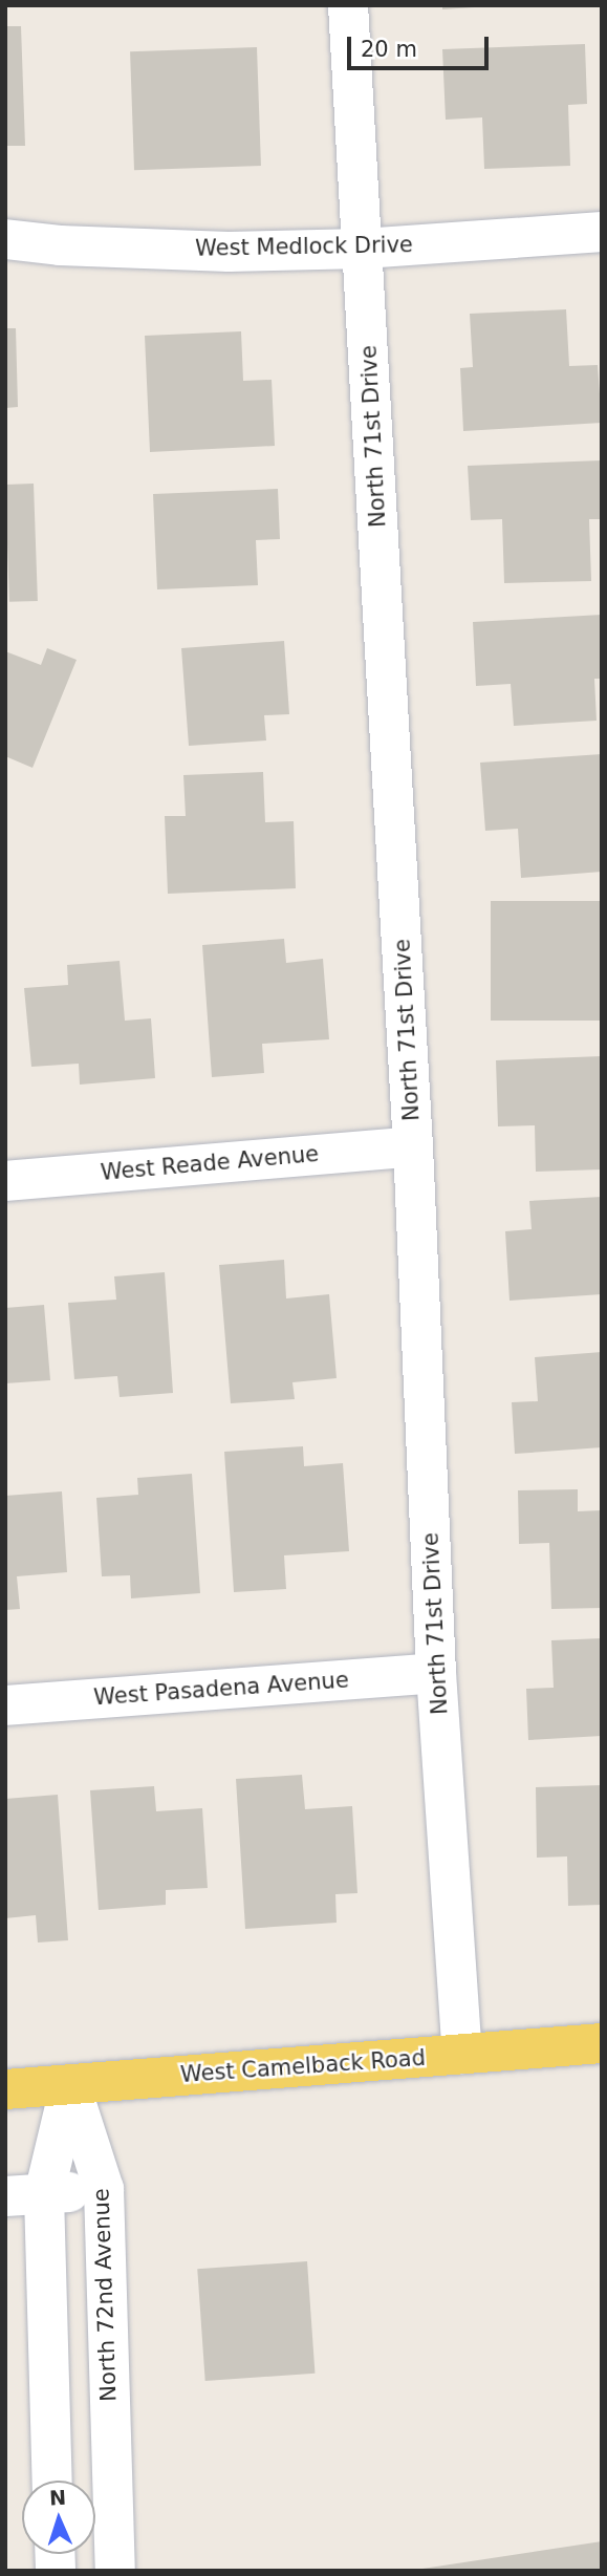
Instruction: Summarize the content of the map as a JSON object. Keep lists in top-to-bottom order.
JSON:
{
  "streets": {
    "main road": ["West Camelback Road"],
    "street": [
      "West Medlock Drive",
      "North 71st Drive",
      "West Reade Avenue",
      "West Pasadena Avenue",
      "North 72nd Avenue"
    ]
  },
  "crossings": [
    ["West Medlock Drive", "North 71st Drive"],
    ["North 71st Drive", "West Reade Avenue"],
    ["North 71st Drive", "West Pasadena Avenue"],
    ["North 71st Drive", "West Camelback Road"],
    ["West Camelback Road", "North 72nd Avenue"]
  ],
  "scale_bar": "20 m",
  "north": "top"
}
